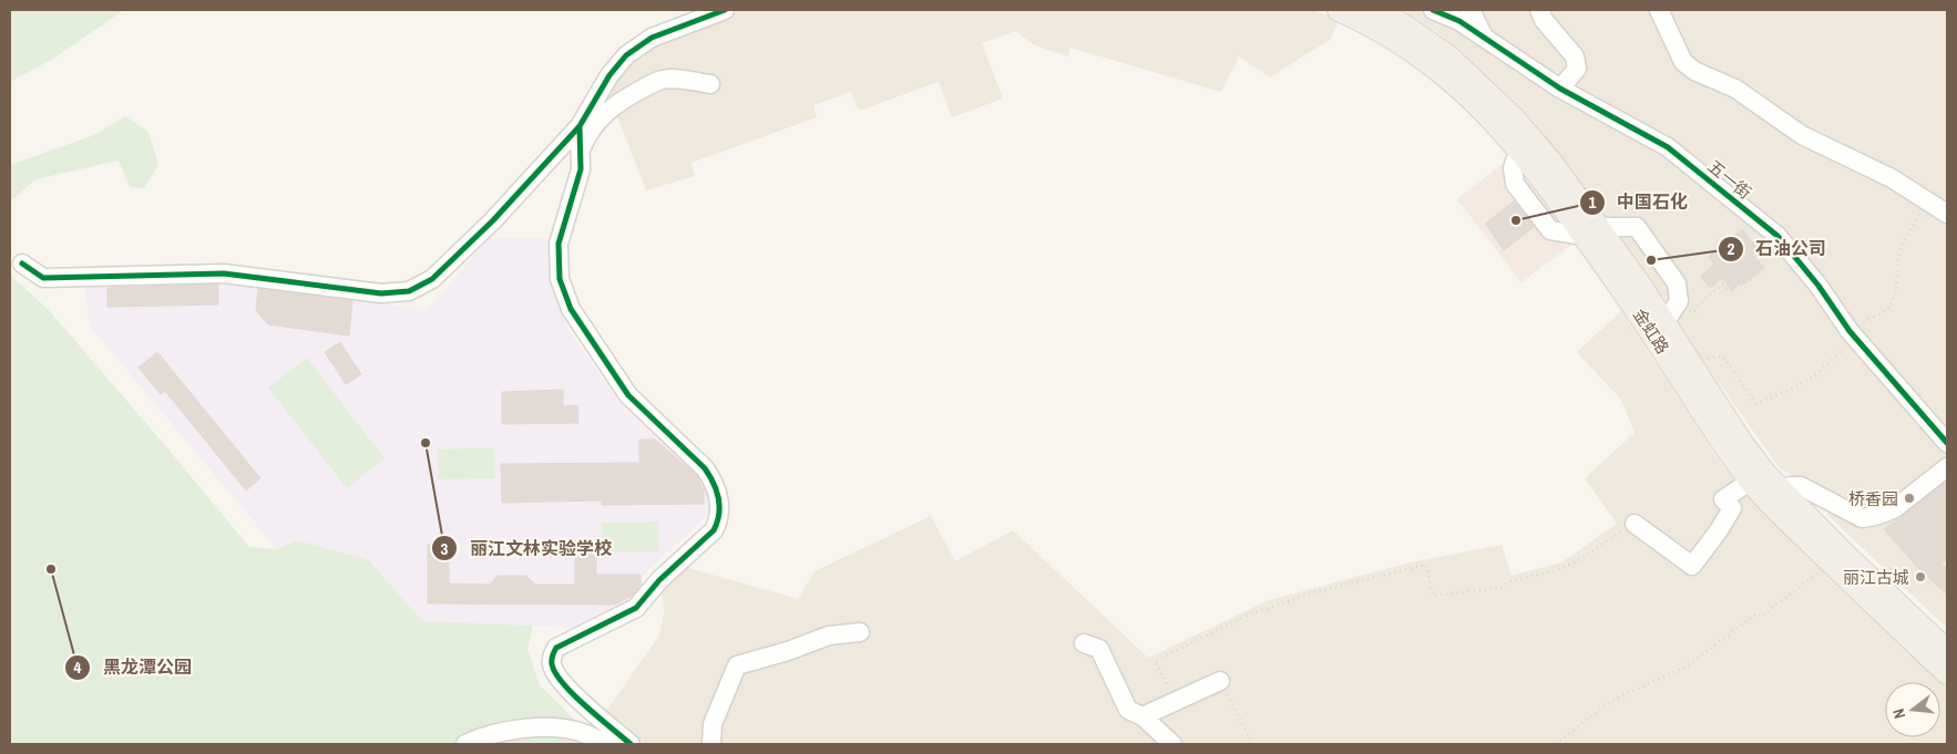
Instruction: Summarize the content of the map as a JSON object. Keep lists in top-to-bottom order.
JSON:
{
  "streets": {
    "main road": ["金虹路"],
    "street": ["五一街"]
  },
  "places": [
    "中国石化",
    "石油公司",
    "丽江文林实验学校",
    "桥香园",
    "黑龙潭公园",
    "丽江古城"
  ],
  "north": "left"
}
